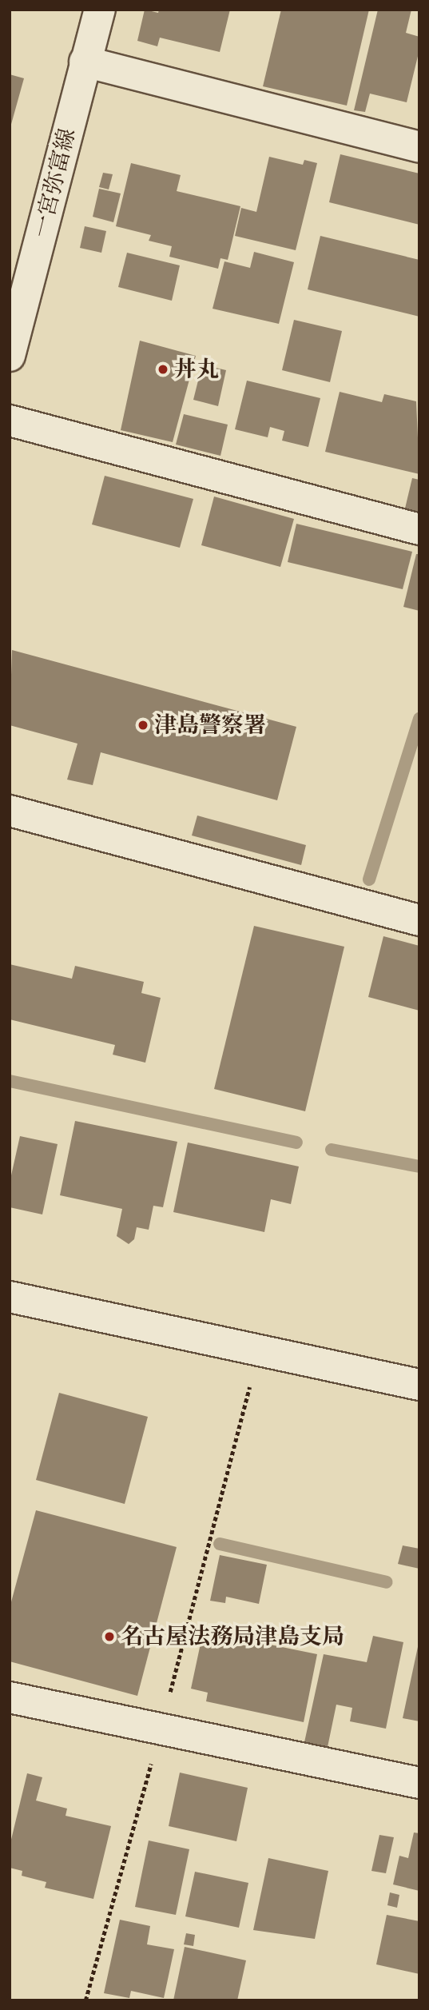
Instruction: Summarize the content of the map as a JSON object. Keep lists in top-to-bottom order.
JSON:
{
  "streets": {
    "street": ["一宮弥富線"]
  },
  "places": ["丼丸", "津島警察署", "名古屋法務局津島支局"]
}
